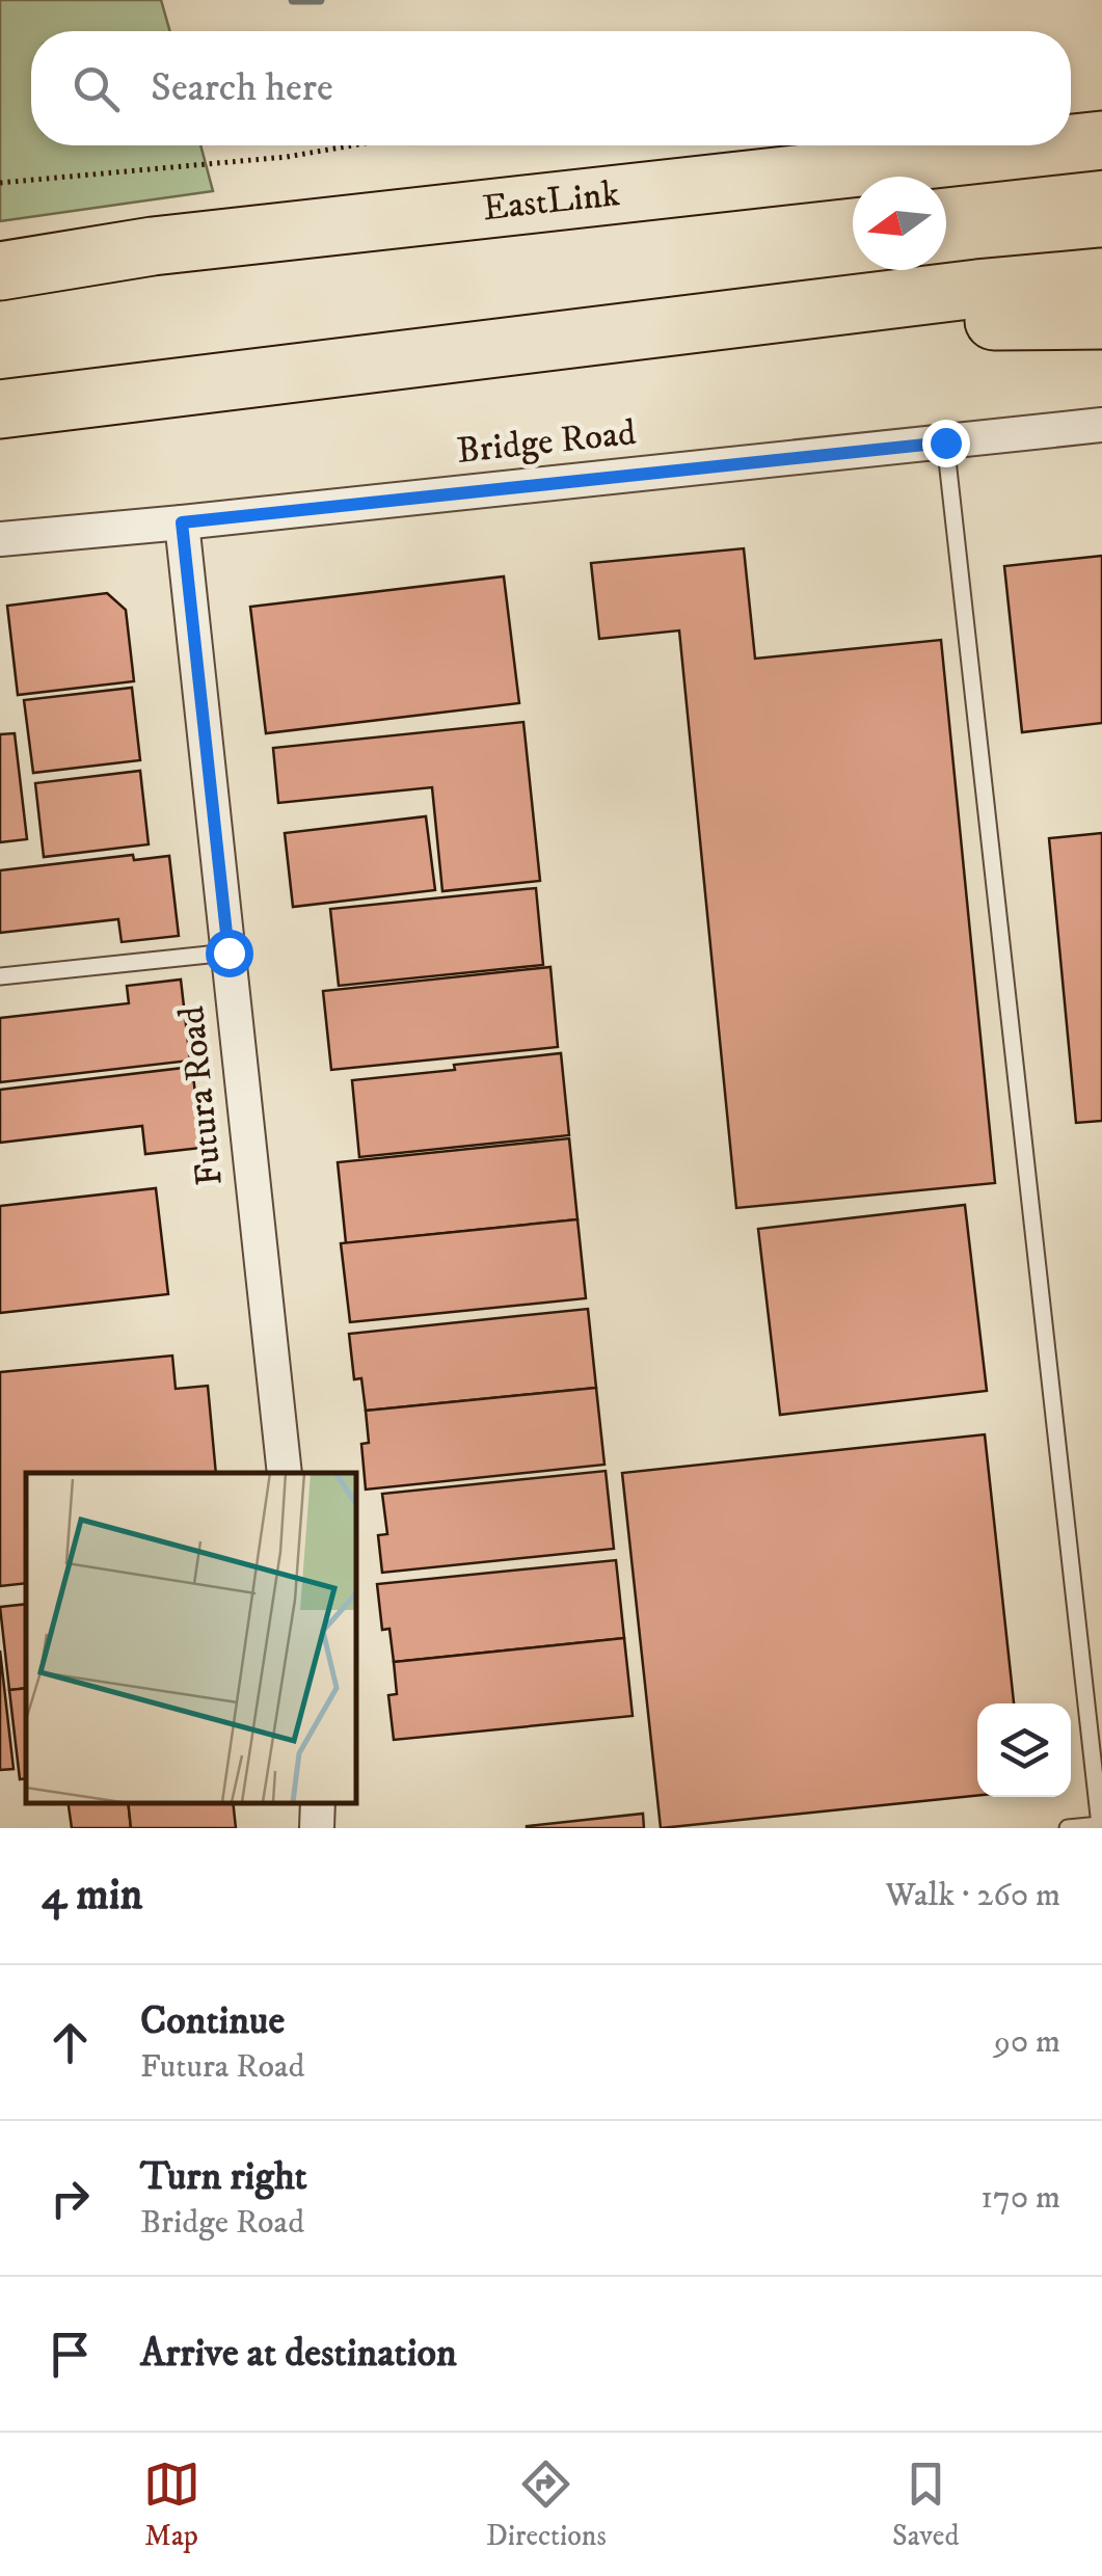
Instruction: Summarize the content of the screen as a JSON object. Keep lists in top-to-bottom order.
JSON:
{
  "streets": {
    "highway": ["EastLink"],
    "street": ["Bridge Road", "Futura Road"]
  },
  "crossings": [
    ["Bridge Road", "Futura Road"]
  ],
  "north": "left",
  "page": {
    "search": "Search here",
    "heading": ["4 min", "Walk · 260 m"],
    "list": [
      ["Continue", "Futura Road", "90 m"],
      ["Turn right", "Bridge Road", "170 m"],
      "Arrive at destination"
    ],
    "nav": ["Map", "Directions", "Saved"]
  }
}
